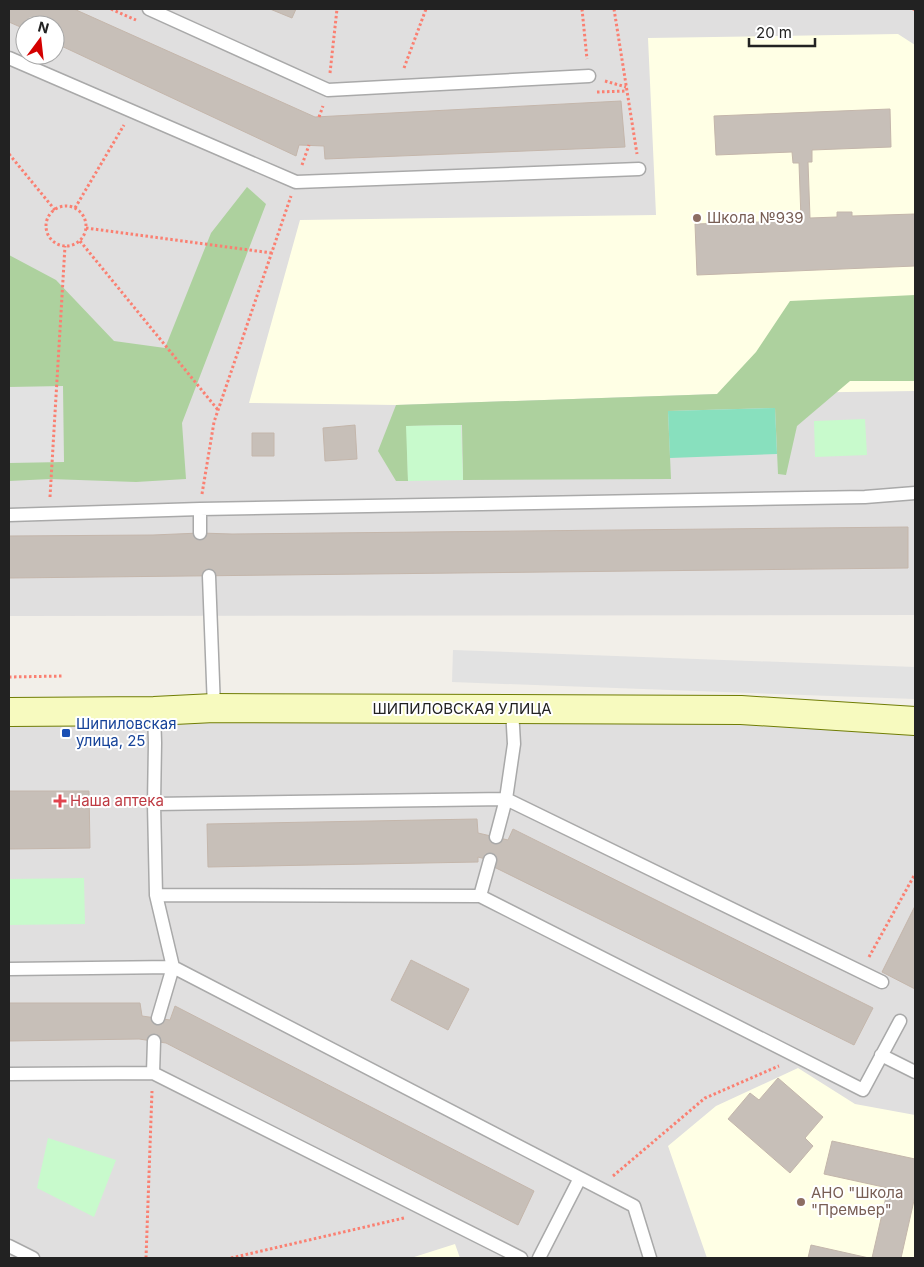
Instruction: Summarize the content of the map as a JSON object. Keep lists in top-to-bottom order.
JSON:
{
  "streets": {
    "main road": ["ШИПИЛОВСКАЯ УЛИЦА"]
  },
  "places": {
    "other": ["Школа №939", "АНО \"Школа \"Премьер\""],
    "transit": ["Шипиловская улица, 25"],
    "health": ["Наша аптека"]
  },
  "scale_bar": "20 m",
  "north": "top"
}
